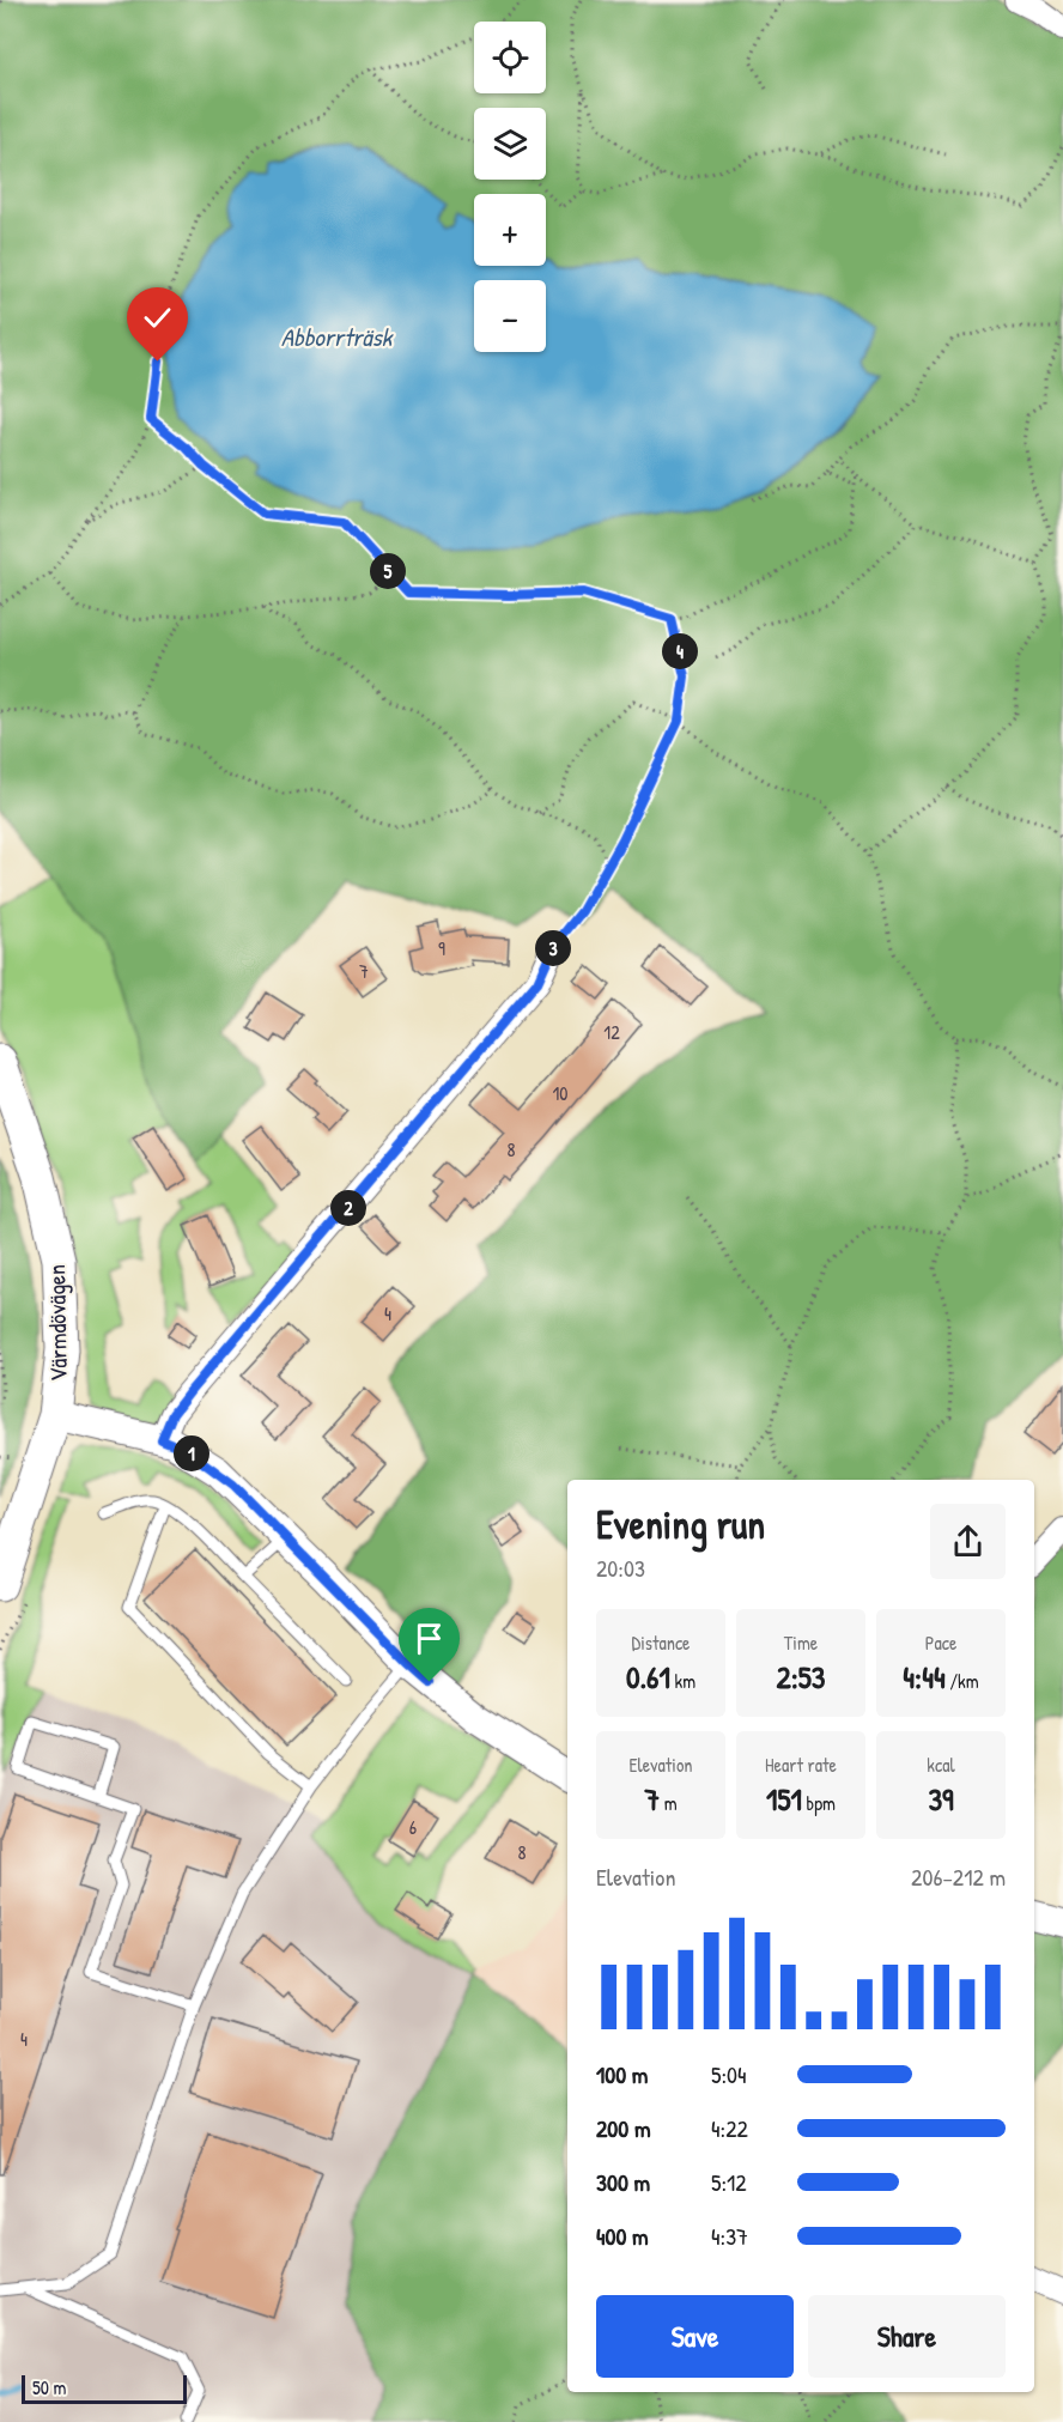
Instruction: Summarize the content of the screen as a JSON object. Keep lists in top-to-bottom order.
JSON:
{
  "streets": {
    "main road": ["Värmdövägen"]
  },
  "water": ["Abborrträsk"],
  "house_numbers": [
    "9",
    "7",
    "12",
    "10",
    "8",
    "4",
    "6",
    "8",
    "4"
  ],
  "scale_bar": "50 m",
  "page": {
    "map_buttons": ["+", "−"],
    "pins": [
      "5",
      "4",
      "3",
      "2",
      "1"
    ],
    "heading": ["Evening run", "20:03"],
    "stats": [
      ["Distance", "0.61 km"],
      ["Time", "2:53"],
      ["Pace", "4:44 /km"],
      ["Elevation", "7 m"],
      ["Heart rate", "151 bpm"],
      ["kcal", "39"]
    ],
    "chart": ["Elevation", "206–212 m"],
    "list": [
      {
        "name": "100 m",
        "note": "5:04"
      },
      {
        "name": "200 m",
        "note": "4:22"
      },
      {
        "name": "300 m",
        "note": "5:12"
      },
      {
        "name": "400 m",
        "note": "4:37"
      }
    ],
    "buttons": ["Save", "Share"],
    "scale": "50 m"
  }
}
